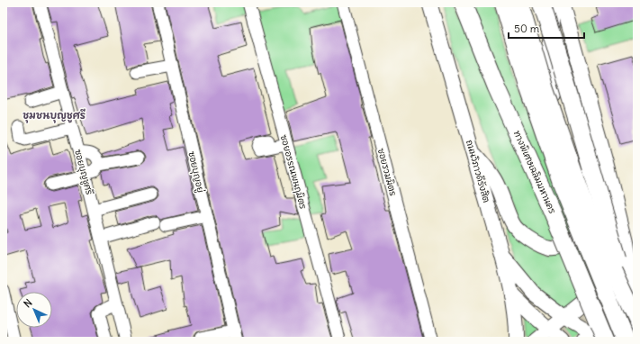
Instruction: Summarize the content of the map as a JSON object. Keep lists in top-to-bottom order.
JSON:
{
  "streets": {
    "highway": ["ทางพิเศษเฉลิมมหานคร"],
    "main road": ["ถนนวิภาวดีรังสิต"],
    "street": [
      "ซอยบุญชูศรี",
      "ซอยบุญอยู่",
      "ซอยอรรณพนฤมิตร",
      "ซอยรวมมิตร"
    ]
  },
  "districts": ["ชุมชนบุญชูศรี"],
  "scale_bar": "50 m",
  "north": "top left"
}
